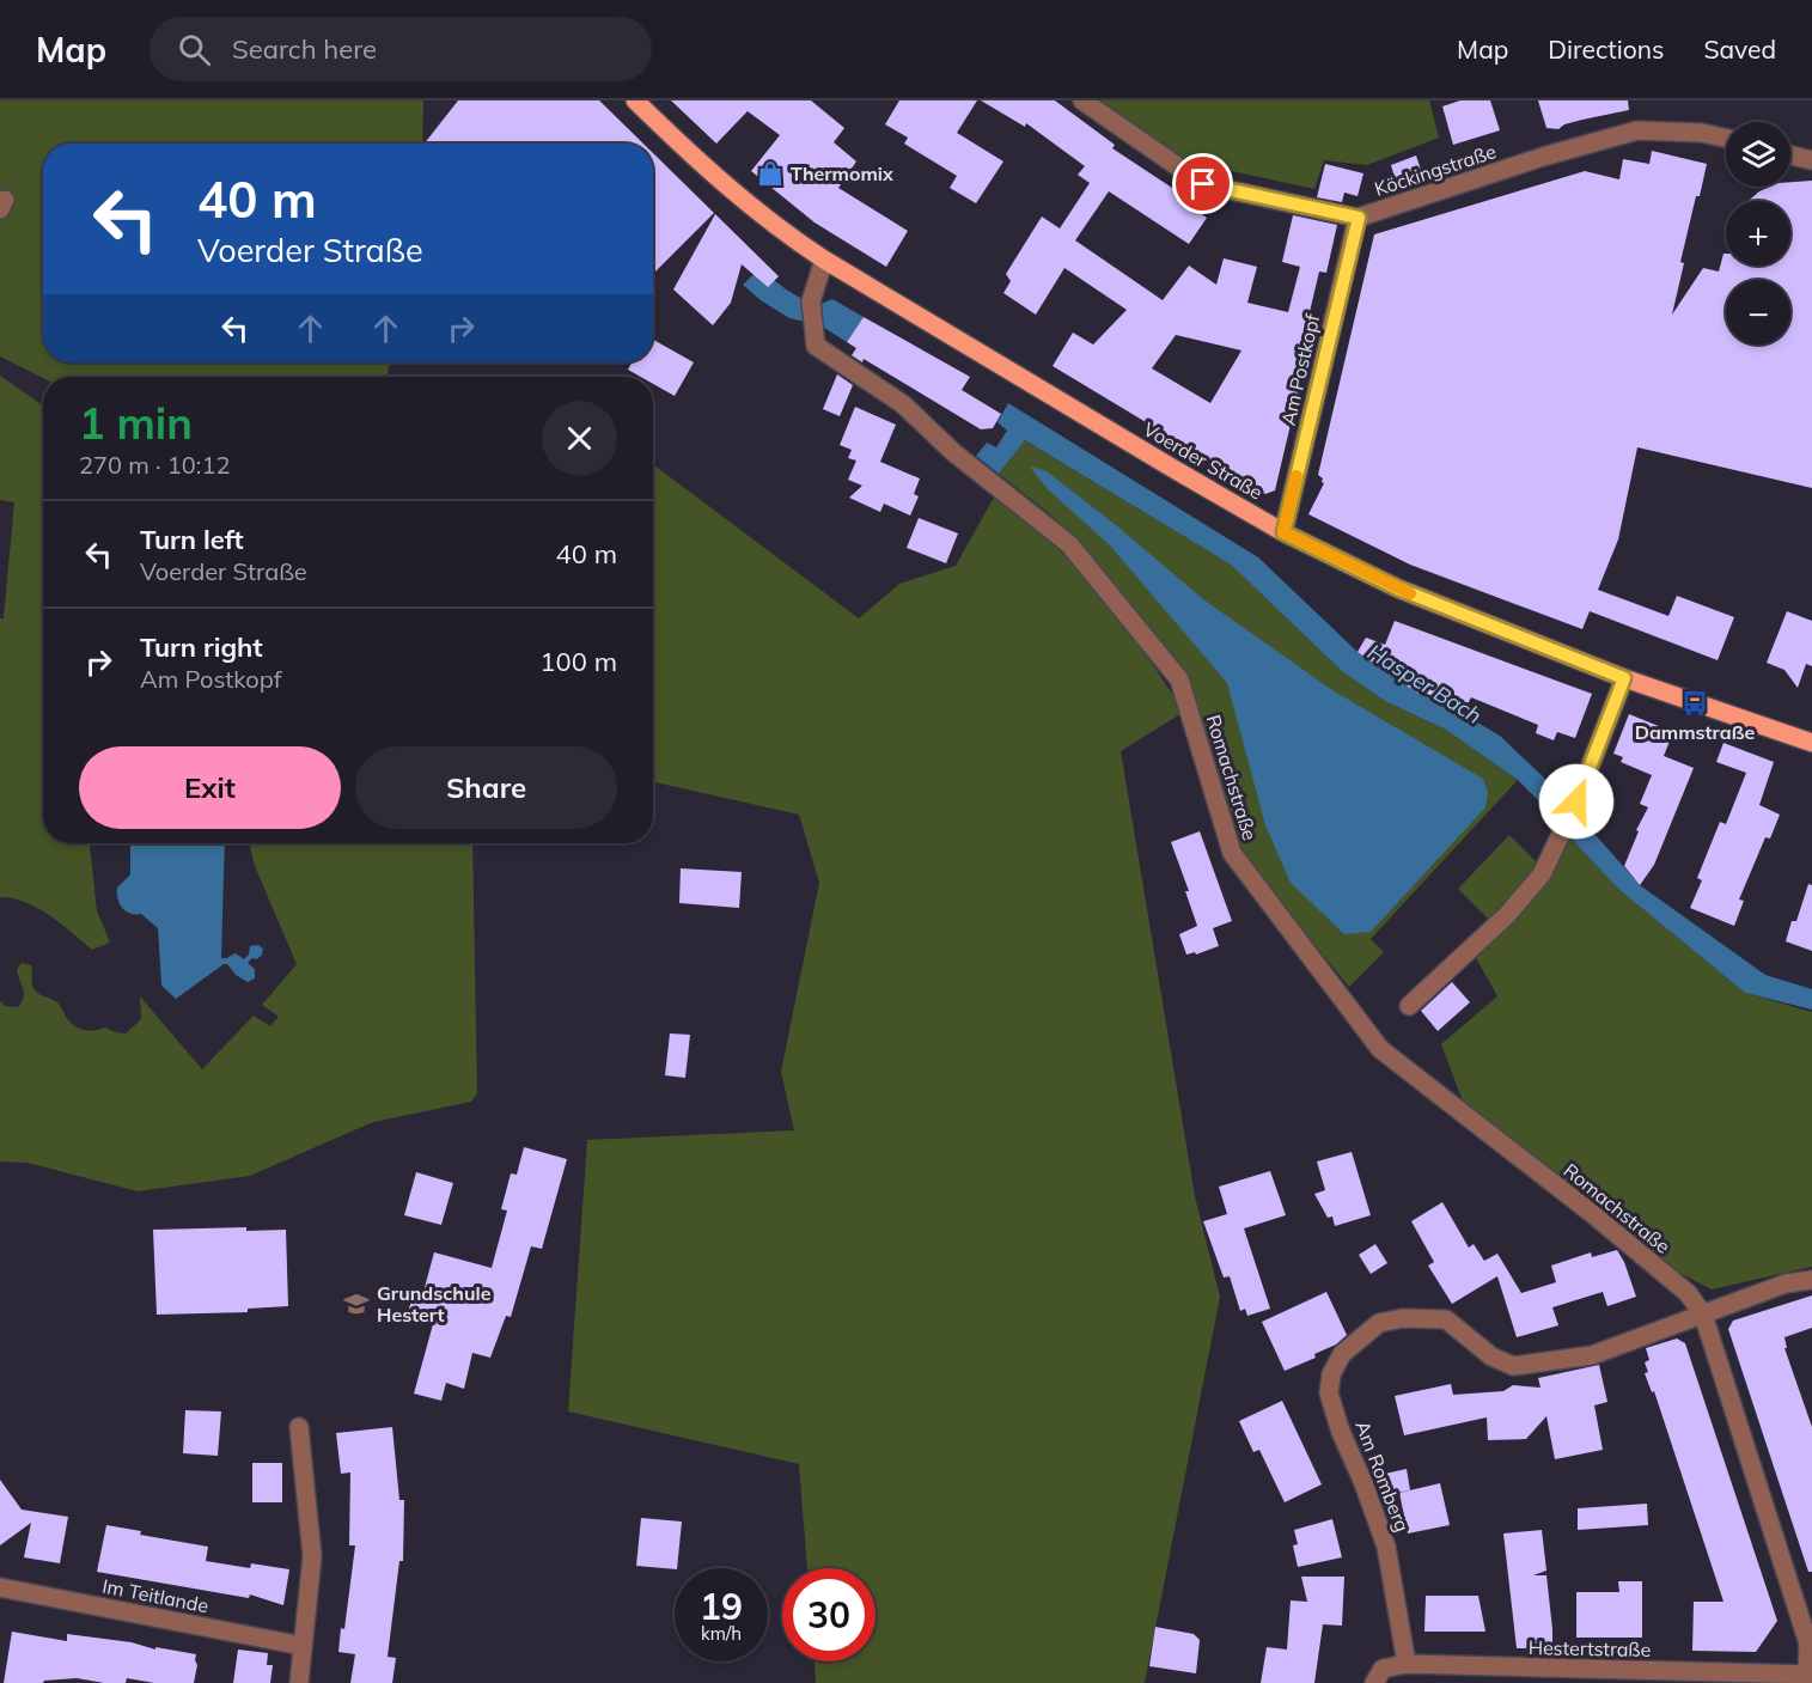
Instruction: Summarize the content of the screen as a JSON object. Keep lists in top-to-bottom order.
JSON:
{
  "streets": {
    "main road": ["Voerder Straße"],
    "street": [
      "Köckingstraße",
      "Am Postkopf",
      "Romachstraße",
      "Am Romberg",
      "Im Teitlande",
      "Hestertstraße"
    ]
  },
  "crossings": [
    ["Köckingstraße", "Am Postkopf"],
    ["Am Postkopf", "Voerder Straße"],
    ["Voerder Straße", "Romachstraße"],
    ["Romachstraße", "Am Romberg"],
    ["Romachstraße", "Hestertstraße"],
    ["Am Romberg", "Hestertstraße"]
  ],
  "water": ["Hasper Bach"],
  "places": {
    "shop": ["Thermomix"],
    "bus stop": ["Dammstraße"],
    "school or university": ["Grundschule Hestert"]
  },
  "page": {
    "header": "Map",
    "search": "Search here",
    "nav": ["Map", "Directions", "Saved"],
    "map_buttons": ["+", "−"],
    "turn": ["40 m", "Voerder Straße"],
    "heading": ["1 min", "270 m · 10:12"],
    "list": [
      {
        "name": "Turn left",
        "note": "Voerder Straße",
        "value": "40 m"
      },
      {
        "name": "Turn right",
        "note": "Am Postkopf",
        "value": "100 m"
      }
    ],
    "buttons": ["Exit", "Share"],
    "speed": "19 km/h",
    "limit": "30"
  }
}
